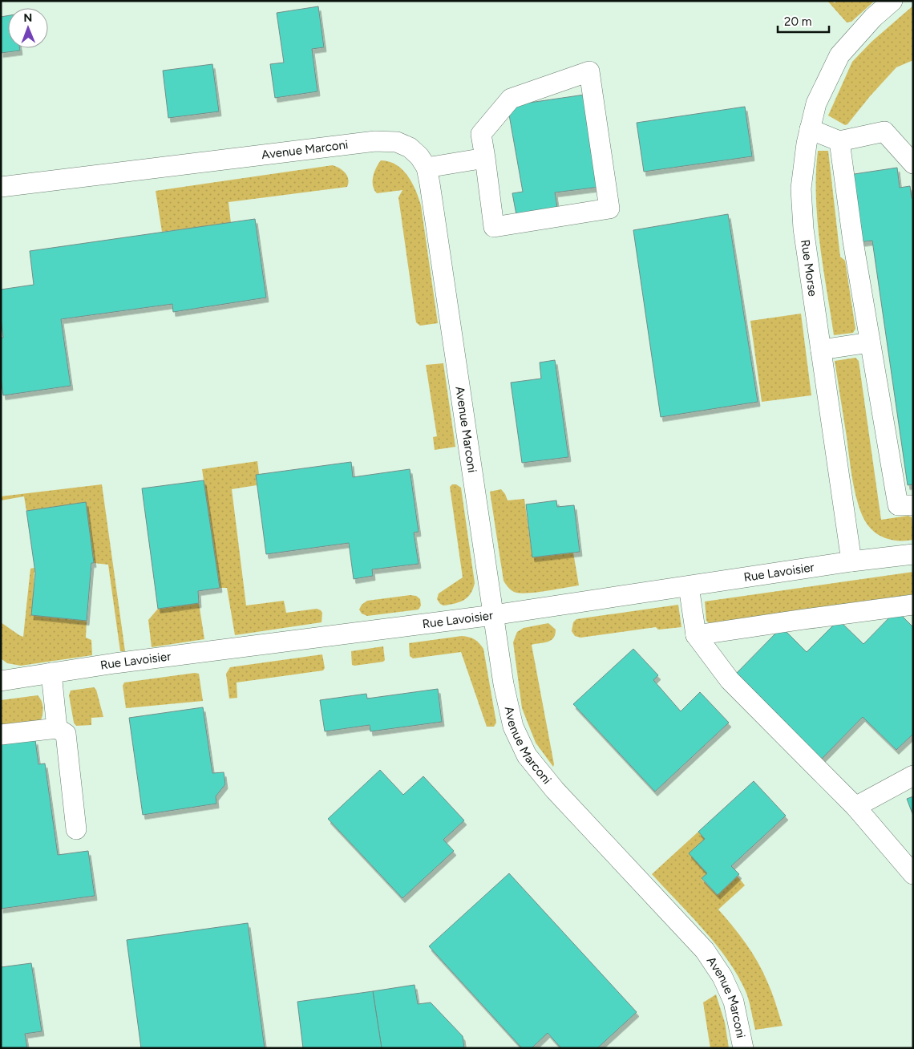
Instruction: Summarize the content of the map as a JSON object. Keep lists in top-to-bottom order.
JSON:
{
  "streets": {
    "street": ["Avenue Marconi", "Rue Morse", "Rue Lavoisier"]
  },
  "crossings": [
    ["Avenue Marconi", "Rue Lavoisier"],
    ["Rue Morse", "Rue Lavoisier"]
  ],
  "scale_bar": "20 m",
  "north": "top"
}
